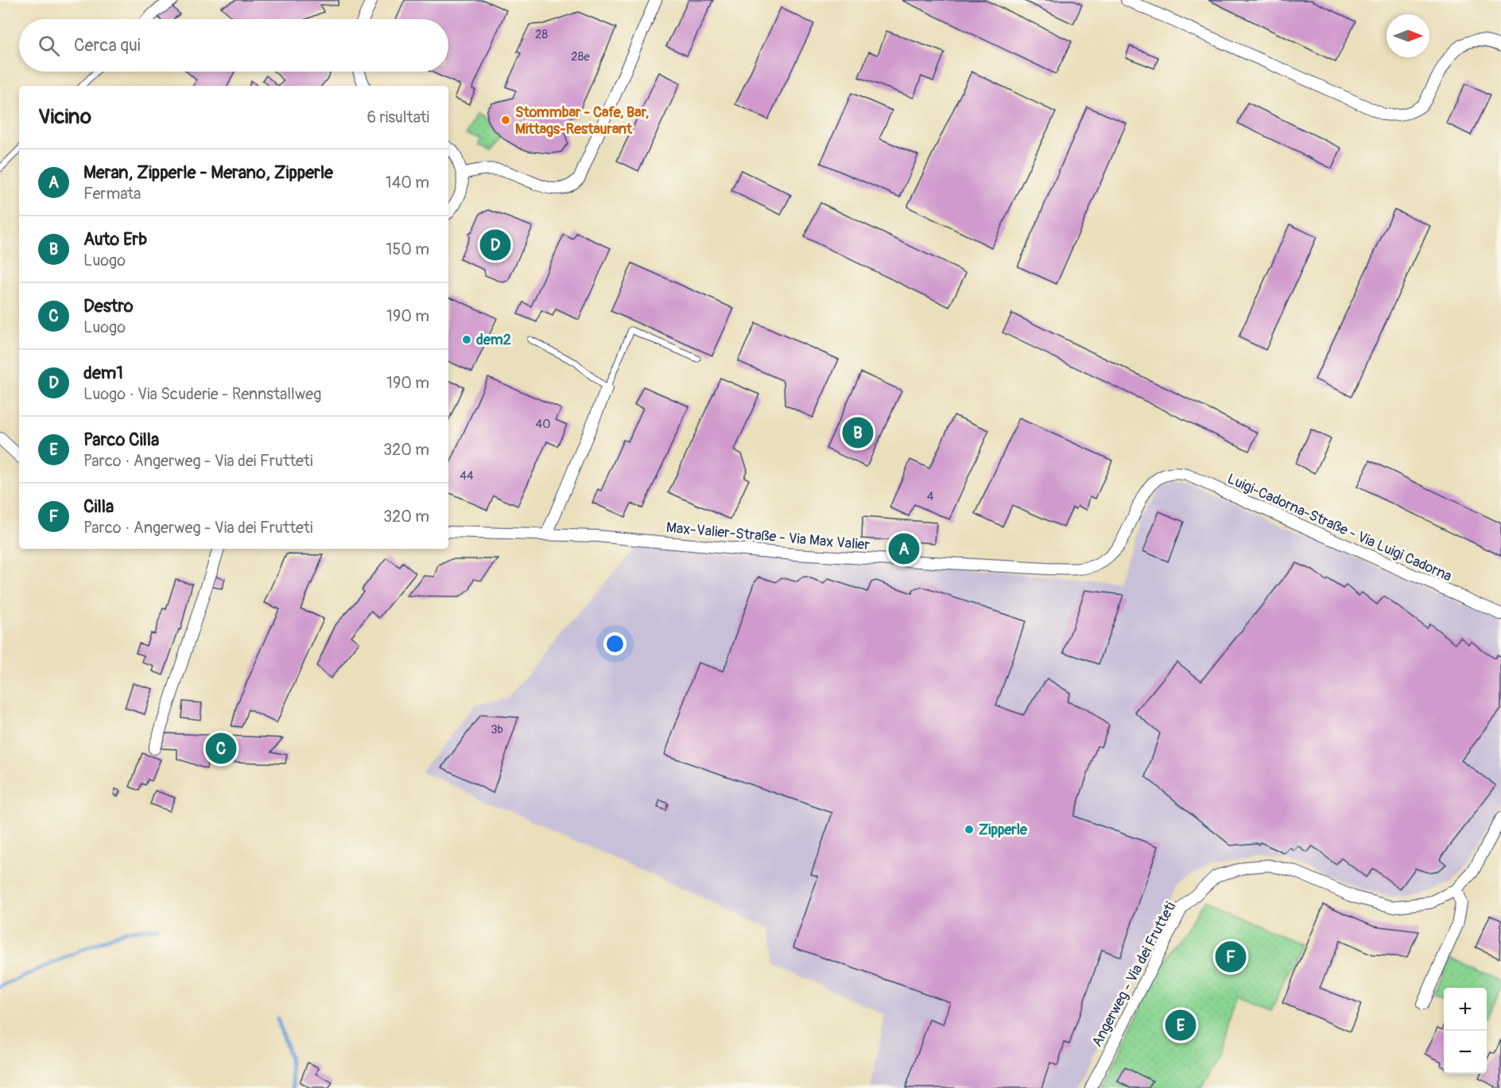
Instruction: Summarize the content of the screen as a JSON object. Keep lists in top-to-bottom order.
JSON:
{
  "streets": {
    "street": ["Luigi-Cadorna-Straße - Via Luigi Cadorna", "Max-Valier-Straße - Via Max Valier", "Angerweg - Via dei Frutteti"]
  },
  "crossings": [
    ["Luigi-Cadorna-Straße - Via Luigi Cadorna", "Max-Valier-Straße - Via Max Valier"]
  ],
  "places": ["Stommbar - Cafe, Bar, Mittags-Restaurant", "dem2", "Zipperle"],
  "house_numbers": [
    "28",
    "28e",
    "40",
    "44",
    "4",
    "3b"
  ],
  "north": "right",
  "page": {
    "search": "Cerca qui",
    "heading": ["Vicino", "6 risultati"],
    "list": [
      {
        "mark": "A",
        "name": "Meran, Zipperle - Merano, Zipperle",
        "note": "Fermata",
        "value": "140 m"
      },
      {
        "mark": "B",
        "name": "Auto Erb",
        "note": "Luogo",
        "value": "150 m"
      },
      {
        "mark": "C",
        "name": "Destro",
        "note": "Luogo",
        "value": "190 m"
      },
      {
        "mark": "D",
        "name": "dem1",
        "note": "Luogo · Via Scuderie - Rennstallweg",
        "value": "190 m"
      },
      {
        "mark": "E",
        "name": "Parco Cilla",
        "note": "Parco · Angerweg - Via dei Frutteti",
        "value": "320 m"
      },
      {
        "mark": "F",
        "name": "Cilla",
        "note": "Parco · Angerweg - Via dei Frutteti",
        "value": "320 m"
      }
    ],
    "pins": [
      "D",
      "B",
      "A",
      "C",
      "F",
      "E"
    ],
    "map_buttons": ["+", "−"]
  }
}
